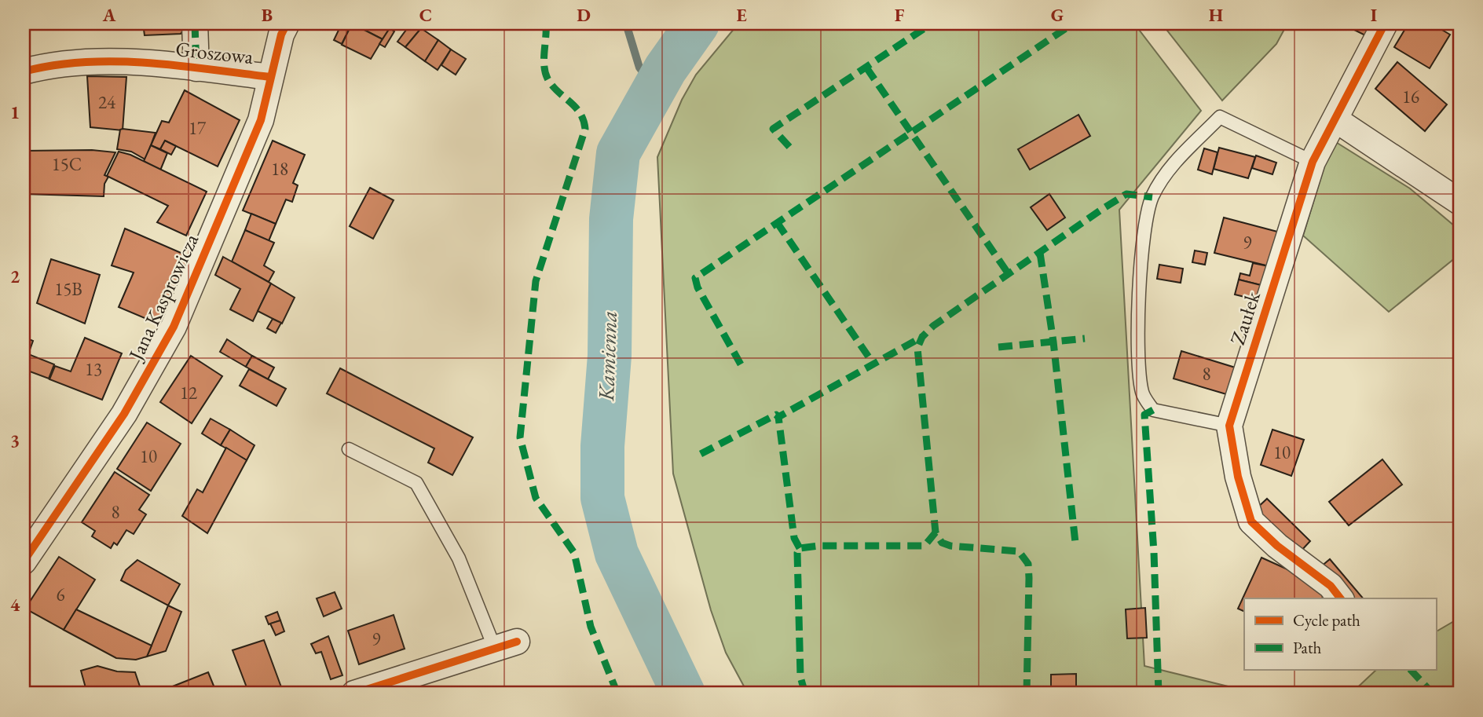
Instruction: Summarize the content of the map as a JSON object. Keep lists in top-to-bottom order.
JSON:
{
  "streets": {
    "street": ["Groszowa", "Jana Kasprowicza", "Zaułek"]
  },
  "crossings": [
    ["Groszowa", "Jana Kasprowicza"]
  ],
  "water": ["Kamienna"],
  "house_numbers": [
    "16",
    "24",
    "17",
    "15C",
    "18",
    "9",
    "15B",
    "13",
    "8",
    "12",
    "10",
    "10",
    "8",
    "6",
    "9"
  ],
  "legend": ["Cycle path", "Path"],
  "grid": {
    "columns": [
      "A",
      "B",
      "C",
      "D",
      "E",
      "F",
      "G",
      "H",
      "I"
    ],
    "rows": [
      "1",
      "2",
      "3",
      "4"
    ]
  }
}
